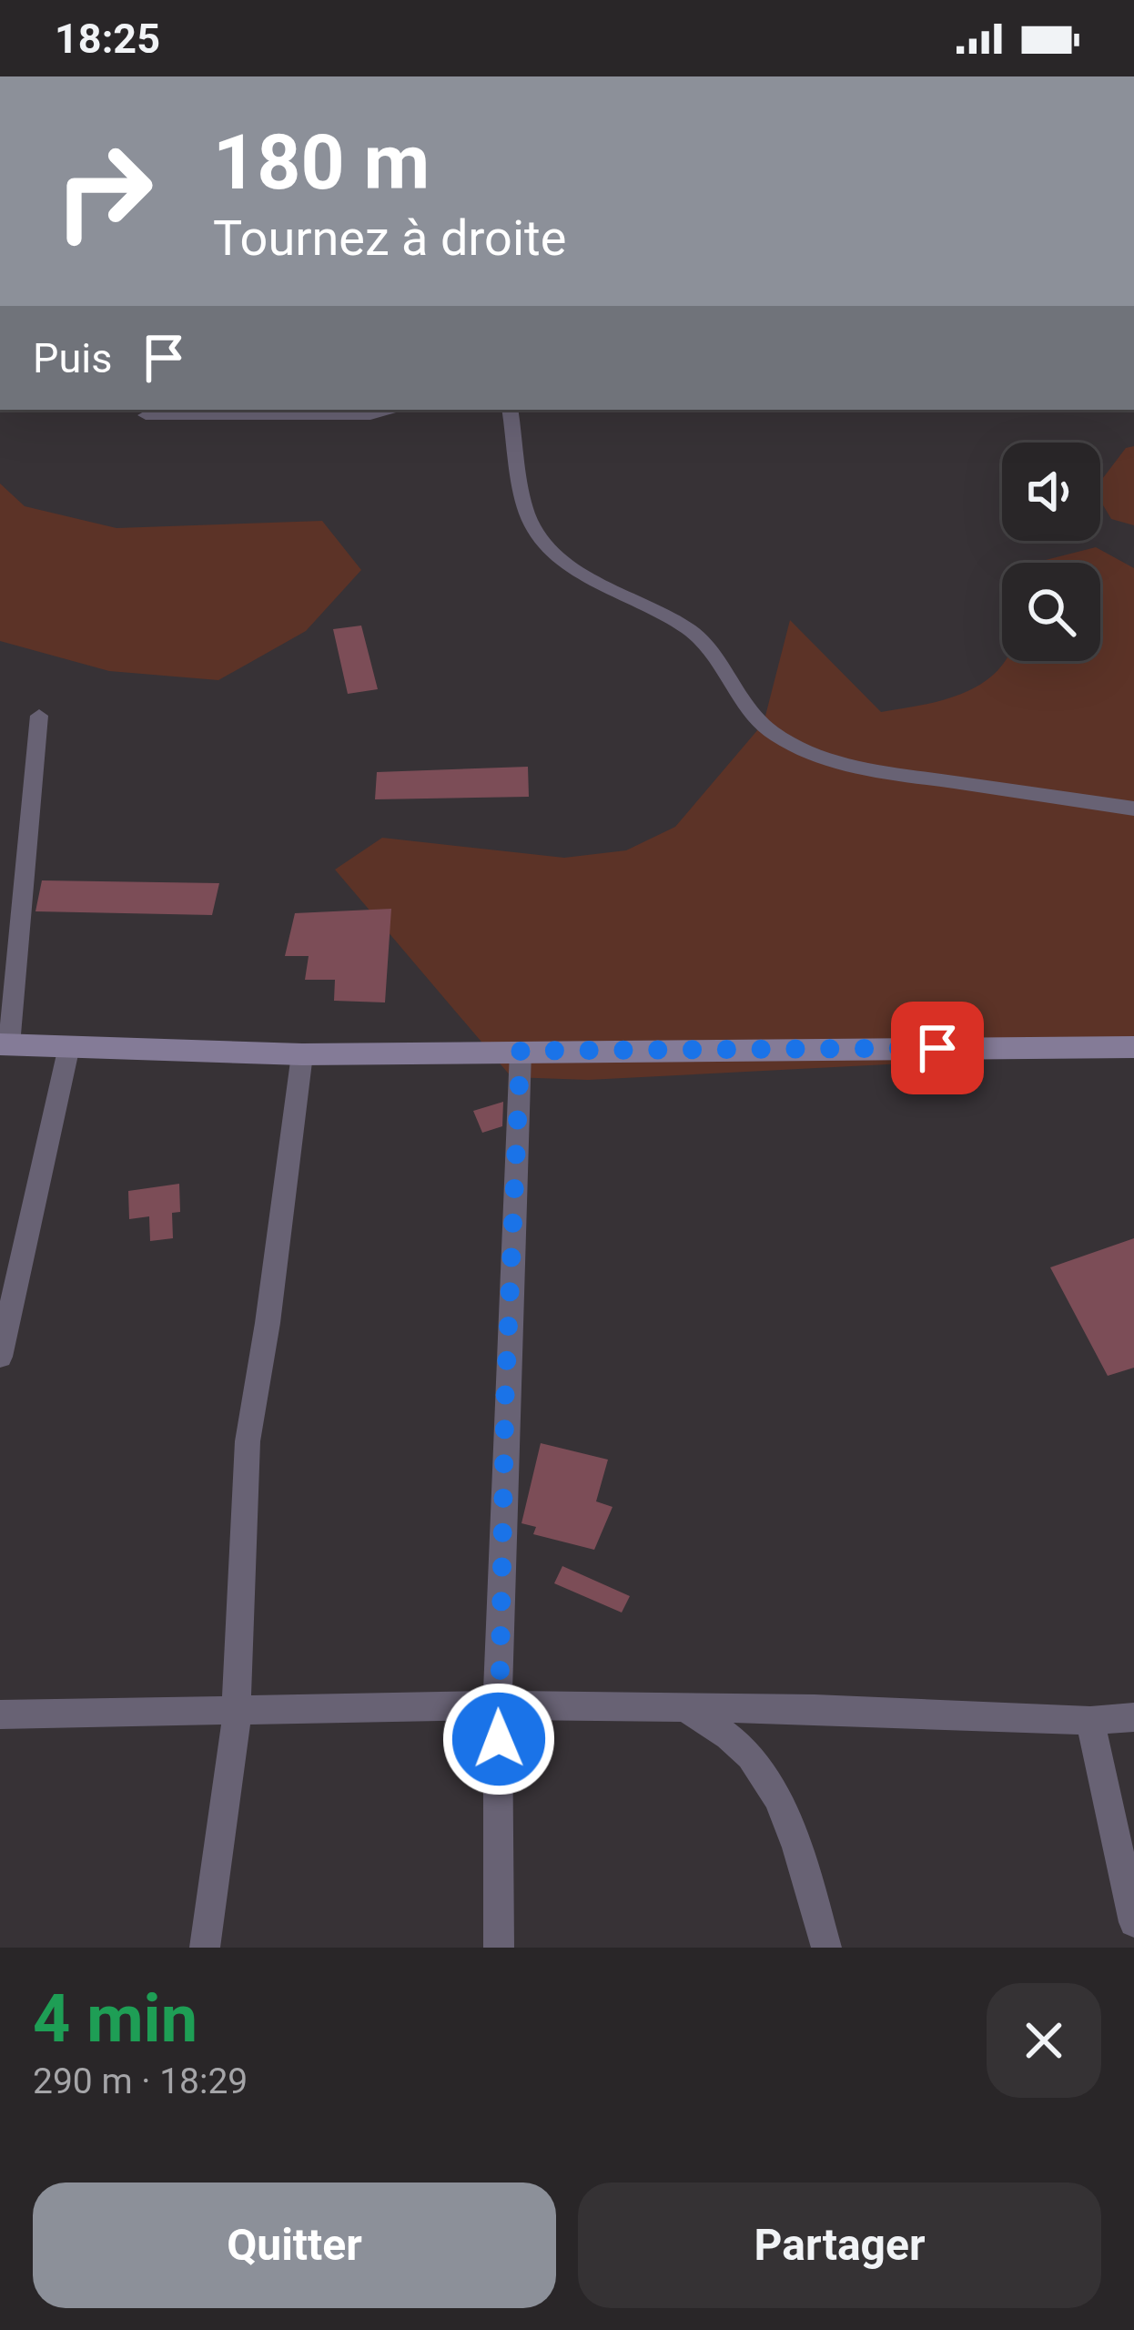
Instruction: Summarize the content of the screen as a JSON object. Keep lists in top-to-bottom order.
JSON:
{
  "page": {
    "status": "18:25",
    "turn": ["180 m", "Tournez à droite"],
    "then": "Puis",
    "heading": ["4 min", "290 m · 18:29"],
    "buttons": ["Quitter", "Partager"]
  }
}
